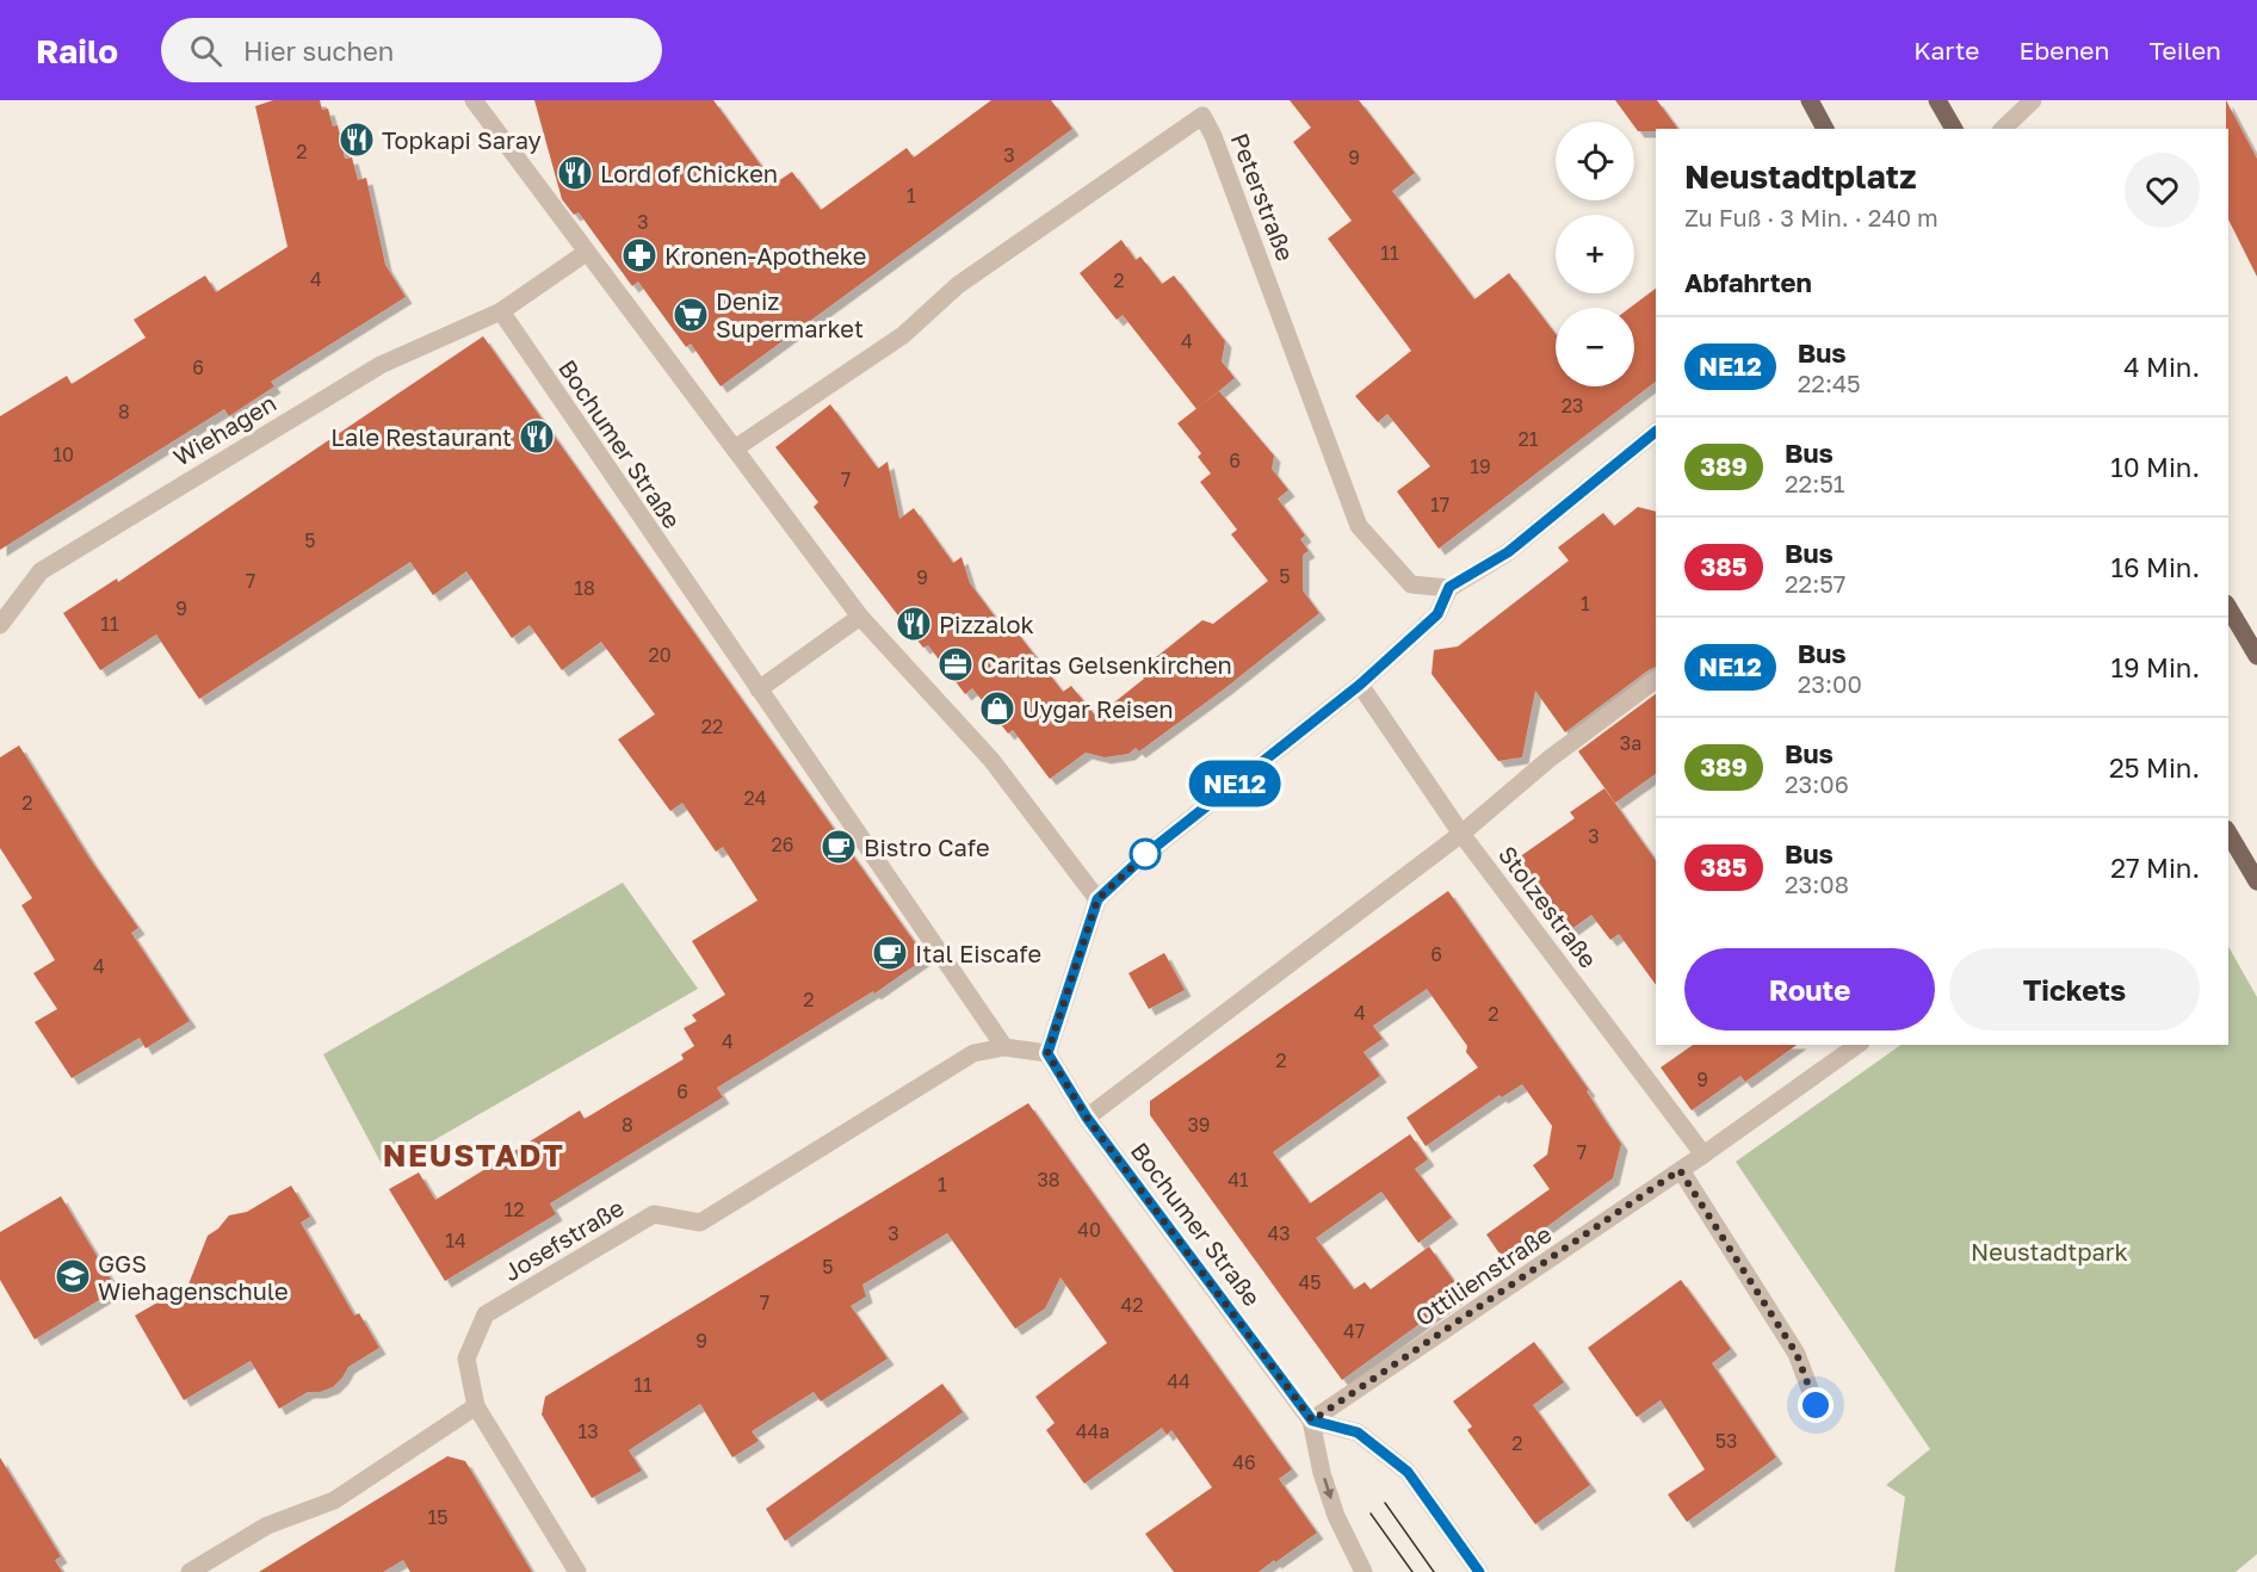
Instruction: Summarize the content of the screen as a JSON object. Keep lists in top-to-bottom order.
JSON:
{
  "streets": {
    "street": [
      "Peterstraße",
      "Wiehagen",
      "Bochumer Straße",
      "Stolzestraße",
      "Josefstraße",
      "Ottilienstraße"
    ]
  },
  "crossings": [
    ["Wiehagen", "Bochumer Straße"],
    ["Bochumer Straße", "Josefstraße"],
    ["Bochumer Straße", "Ottilienstraße"],
    ["Stolzestraße", "Ottilienstraße"]
  ],
  "districts": ["NEUSTADT"],
  "parks": ["Neustadtpark"],
  "places": {
    "restaurant": [
      "Topkapi Saray",
      "Lord of Chicken",
      "Lale Restaurant",
      "Pizzalok"
    ],
    "pharmacy": ["Kronen-Apotheke"],
    "supermarket": ["Deniz Supermarket"],
    "office": ["Caritas Gelsenkirchen"],
    "shop": ["Uygar Reisen"],
    "cafe": ["Bistro Cafe", "Ital Eiscafe"],
    "school or university": ["GGS Wiehagenschule"]
  },
  "lines": ["bus line NE12"],
  "house_numbers": [
    "2",
    "3",
    "9",
    "1",
    "3",
    "11",
    "4",
    "2",
    "4",
    "6",
    "23",
    "8",
    "21",
    "10",
    "6",
    "19",
    "7",
    "17",
    "5",
    "5",
    "9",
    "7",
    "18",
    "1",
    "9",
    "11",
    "20",
    "22",
    "3a",
    "24",
    "2",
    "3",
    "26",
    "6",
    "4",
    "2",
    "4",
    "2",
    "4",
    "2",
    "9",
    "6",
    "8",
    "39",
    "7",
    "38",
    "41",
    "1",
    "12",
    "40",
    "3",
    "43",
    "14",
    "5",
    "45",
    "7",
    "42",
    "47",
    "9",
    "44",
    "11",
    "13",
    "44a",
    "53",
    "2",
    "46",
    "15"
  ],
  "page": {
    "header": "Railo",
    "search": "Hier suchen",
    "nav": ["Karte", "Ebenen", "Teilen"],
    "on_map": "NE12",
    "map_buttons": ["+", "−"],
    "heading": [
      ["Neustadtplatz", "Zu Fuß · 3 Min. · 240 m"],
      "Abfahrten"
    ],
    "list": [
      {
        "mark": "NE12",
        "name": "Bus",
        "note": "22:45",
        "value": "4 Min."
      },
      {
        "mark": "389",
        "name": "Bus",
        "note": "22:51",
        "value": "10 Min."
      },
      {
        "mark": "385",
        "name": "Bus",
        "note": "22:57",
        "value": "16 Min."
      },
      {
        "mark": "NE12",
        "name": "Bus",
        "note": "23:00",
        "value": "19 Min."
      },
      {
        "mark": "389",
        "name": "Bus",
        "note": "23:06",
        "value": "25 Min."
      },
      {
        "mark": "385",
        "name": "Bus",
        "note": "23:08",
        "value": "27 Min."
      }
    ],
    "buttons": ["Route", "Tickets"]
  }
}
